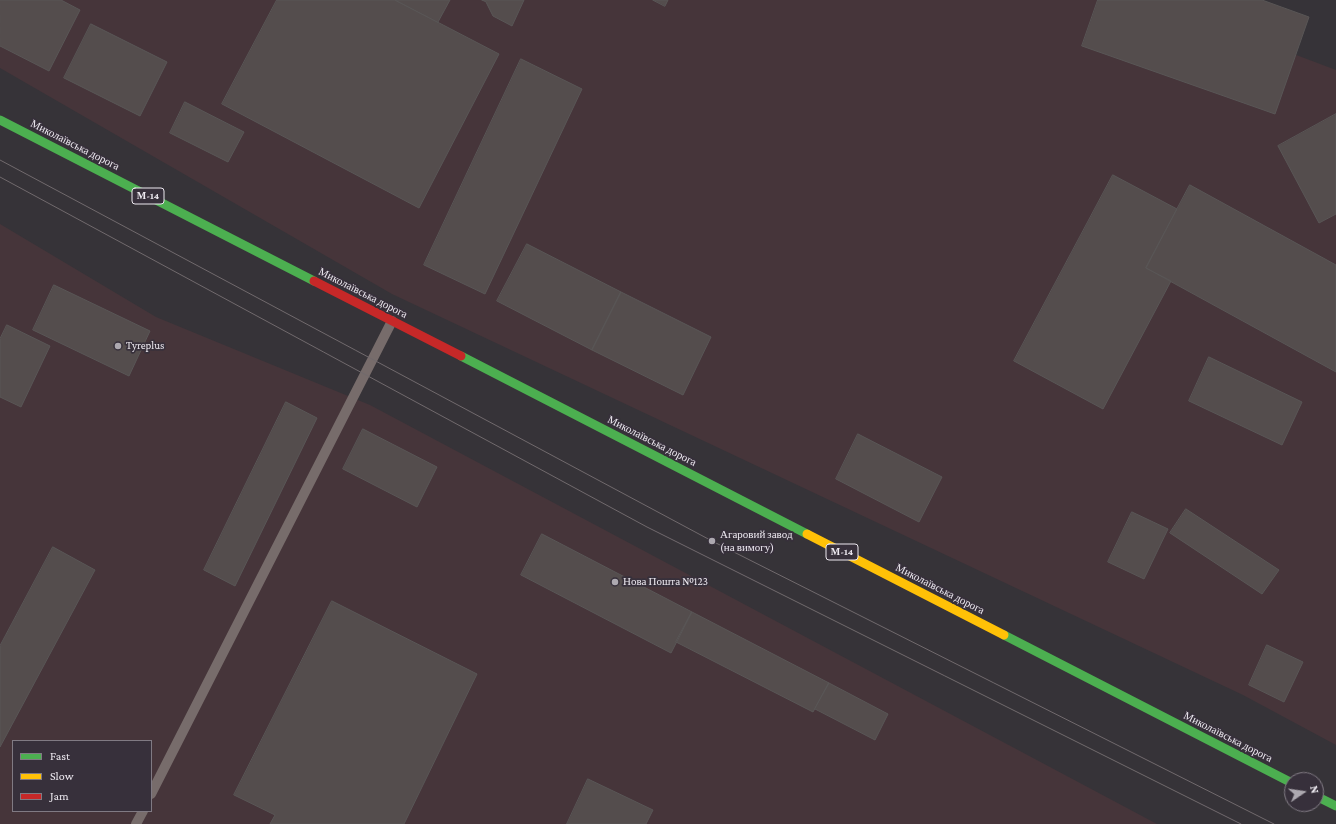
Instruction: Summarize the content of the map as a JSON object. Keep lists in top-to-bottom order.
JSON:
{
  "streets": {
    "main road": ["Миколаївська дорога", "М-14"]
  },
  "places": ["Tyreplus", "Агаровий завод (на вимогу)", "Нова Пошта №123"],
  "legend": ["Fast", "Slow", "Jam"],
  "north": "right"
}
